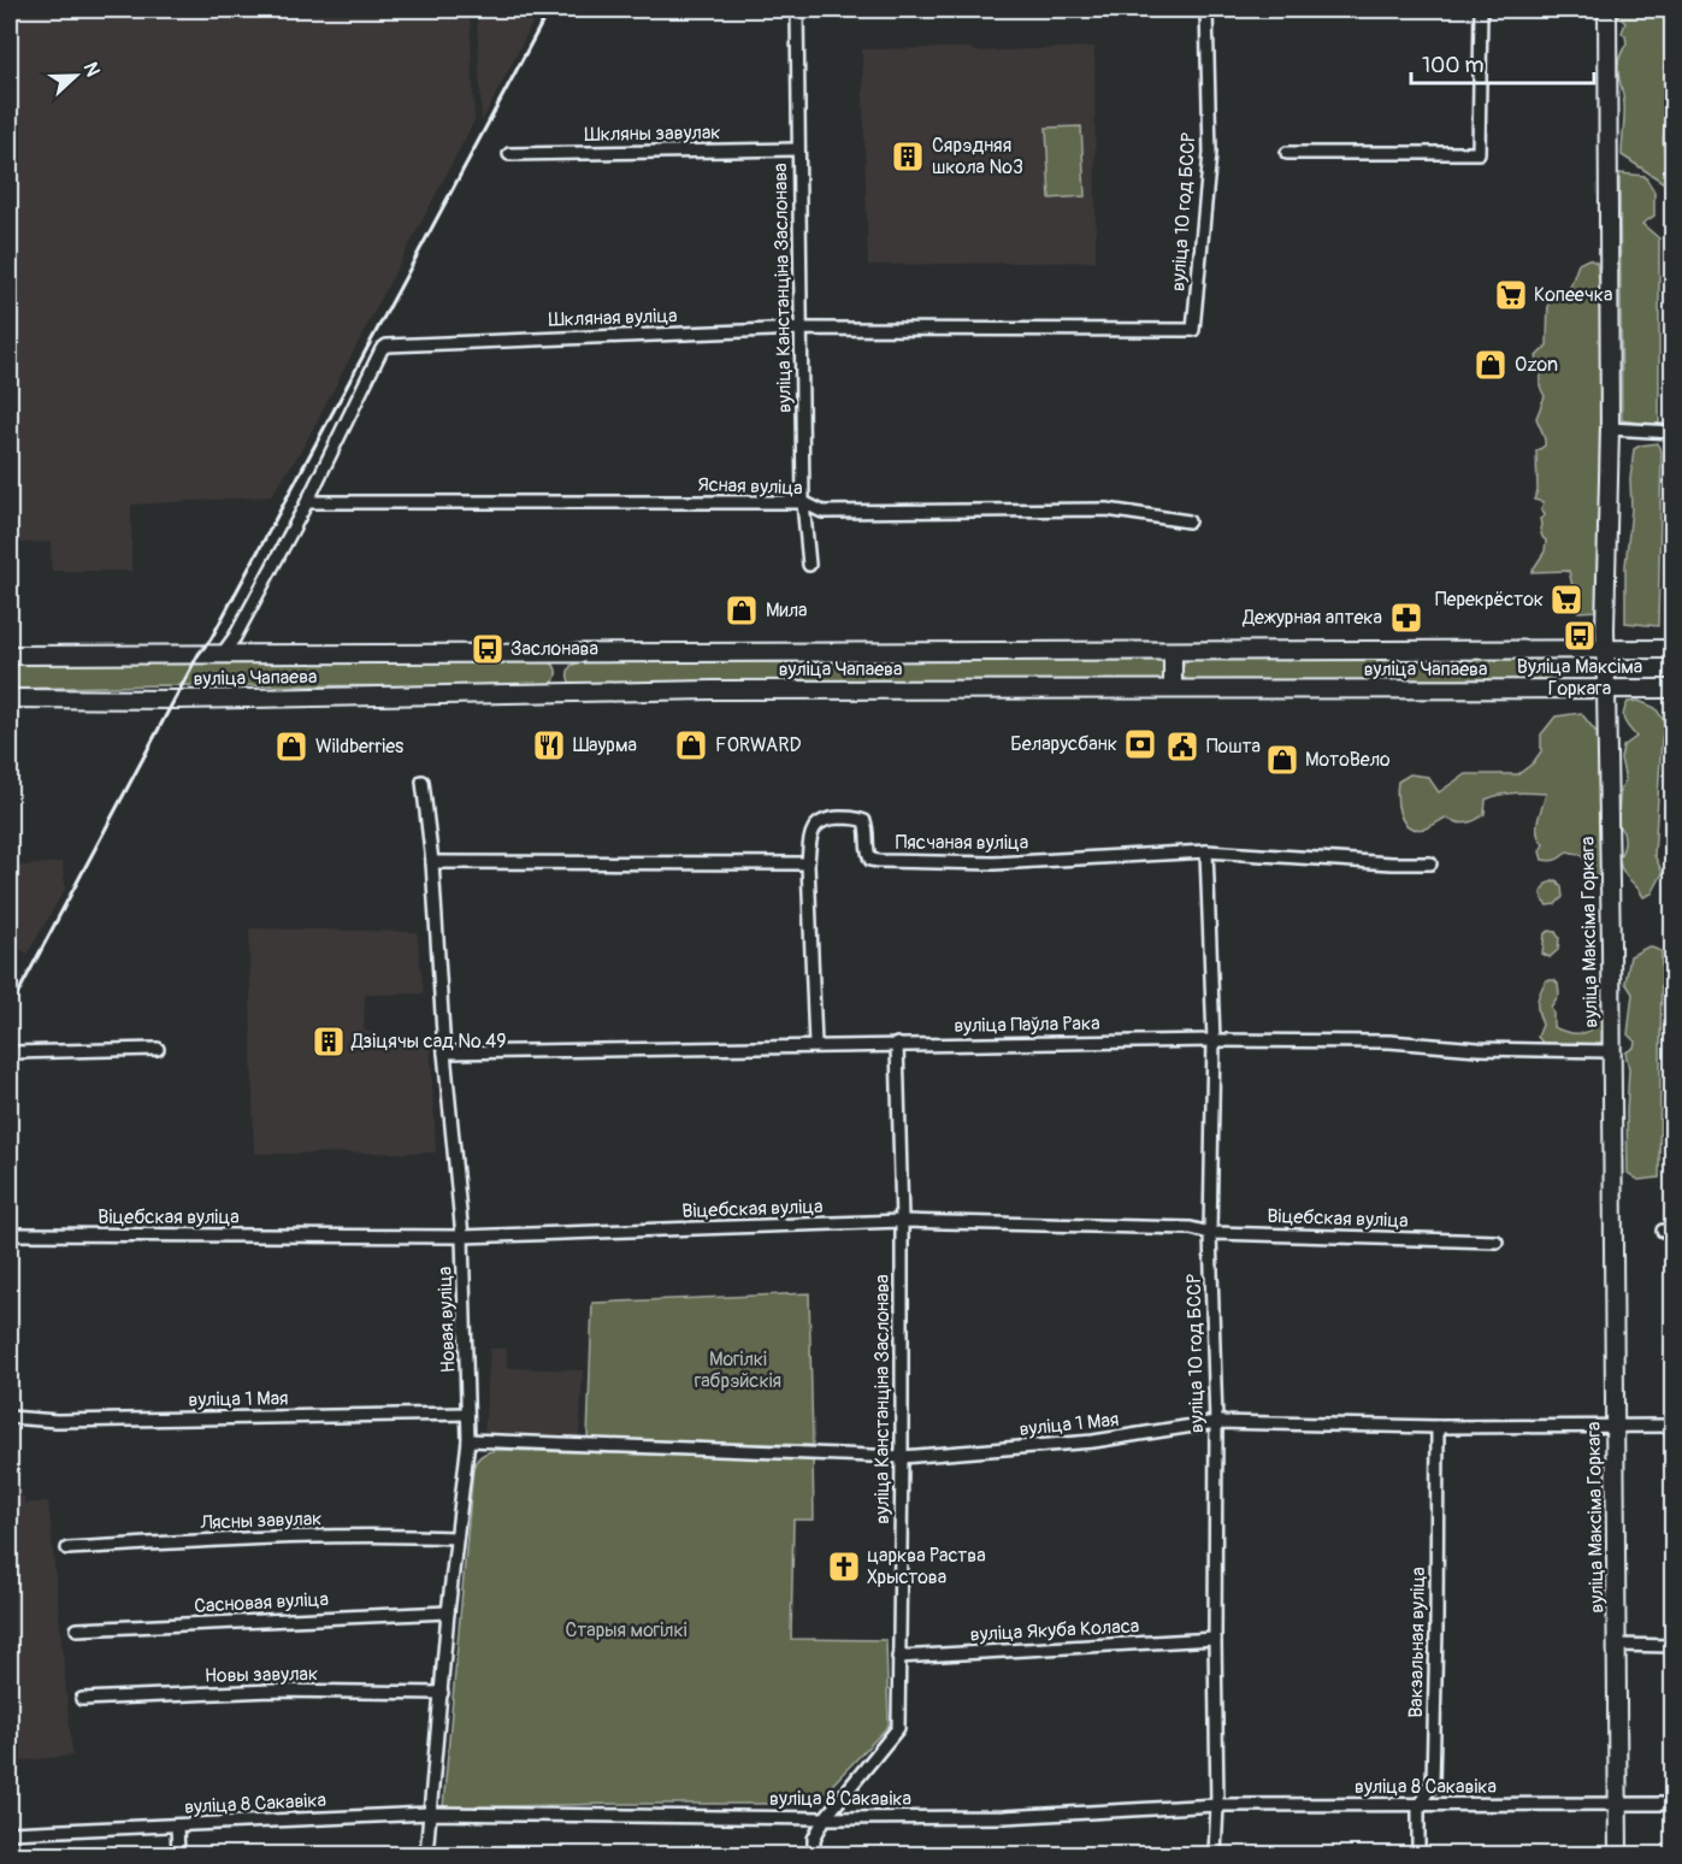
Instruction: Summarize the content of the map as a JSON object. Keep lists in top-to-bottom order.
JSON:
{
  "streets": {
    "main road": ["вуліца Чапаева", "вуліца Максіма Горкага"],
    "street": [
      "Шкляны завулак",
      "вуліца 10 год БССР",
      "вуліца Канстанціна Заслонава",
      "Шкляная вуліца",
      "Ясная вуліца",
      "Пясчаная вуліца",
      "вуліца Паўла Рака",
      "Віцебская вуліца",
      "Новая вуліца",
      "вуліца 1 Мая",
      "Лясны завулак",
      "Сасновая вуліца",
      "вуліца Якуба Коласа",
      "Вакзальная вуліца",
      "Новы завулак",
      "вуліца 8 Сакавіка"
    ]
  },
  "crossings": [
    ["Шкляны завулак", "вуліца Канстанціна Заслонава"],
    ["вуліца 10 год БССР", "Шкляная вуліца"],
    ["вуліца 10 год БССР", "Пясчаная вуліца"],
    ["вуліца 10 год БССР", "вуліца Паўла Рака"],
    ["вуліца 10 год БССР", "Віцебская вуліца"],
    ["вуліца 10 год БССР", "вуліца 1 Мая"],
    ["вуліца 10 год БССР", "вуліца Якуба Коласа"],
    ["вуліца 10 год БССР", "вуліца 8 Сакавіка"],
    ["вуліца Канстанціна Заслонава", "Шкляная вуліца"],
    ["вуліца Канстанціна Заслонава", "Ясная вуліца"],
    ["вуліца Канстанціна Заслонава", "вуліца Паўла Рака"],
    ["вуліца Канстанціна Заслонава", "Віцебская вуліца"],
    ["вуліца Канстанціна Заслонава", "вуліца 1 Мая"],
    ["вуліца Канстанціна Заслонава", "вуліца Якуба Коласа"],
    ["вуліца Канстанціна Заслонава", "вуліца 8 Сакавіка"],
    ["Шкляная вуліца", "Ясная вуліца"],
    ["Шкляная вуліца", "вуліца Чапаева"],
    ["вуліца Чапаева", "вуліца Максіма Горкага"],
    ["вуліца Максіма Горкага", "вуліца Паўла Рака"],
    ["вуліца Максіма Горкага", "вуліца 1 Мая"],
    ["вуліца Максіма Горкага", "вуліца 8 Сакавіка"],
    ["вуліца Паўла Рака", "Новая вуліца"],
    ["Віцебская вуліца", "Новая вуліца"],
    ["Новая вуліца", "вуліца 1 Мая"],
    ["Новая вуліца", "Лясны завулак"],
    ["Новая вуліца", "Сасновая вуліца"],
    ["Новая вуліца", "Новы завулак"],
    ["Новая вуліца", "вуліца 8 Сакавіка"],
    ["вуліца 1 Мая", "Вакзальная вуліца"],
    ["Вакзальная вуліца", "вуліца 8 Сакавіка"]
  ],
  "parks": ["Могілкі габрэйскія", "Старыя могілкі"],
  "places": {
    "building": ["Сярэдняя школа №3", "Дзіцячы сад № 49"],
    "supermarket": ["Копеечка", "Перекрёсток"],
    "shop": [
      "Ozon",
      "Мила",
      "FORWARD",
      "Wildberries",
      "МотоВело"
    ],
    "pharmacy": ["Дежурная аптека"],
    "bus stop": ["Вуліца Максіма Горкага", "Заслонава"],
    "bank": ["Беларусбанк"],
    "restaurant": ["Шаурма"],
    "public building": ["Пошта"],
    "church": ["царква Раства Хрыстова"]
  },
  "scale_bar": "100 m",
  "north": "right"
}
